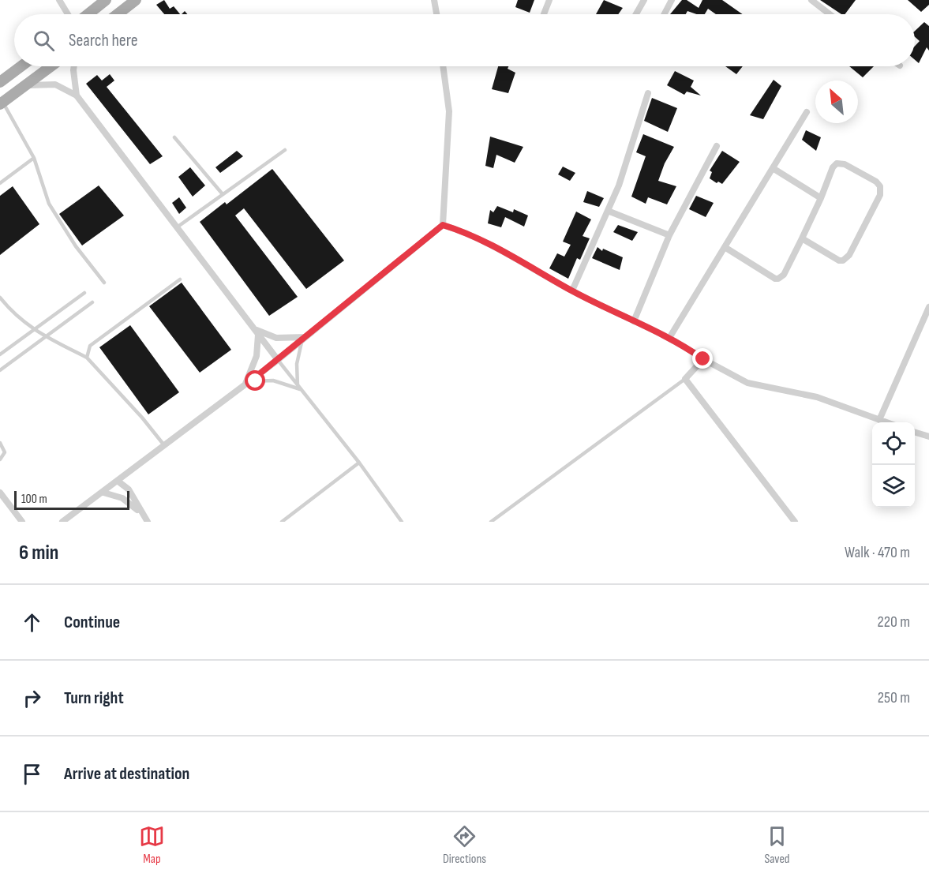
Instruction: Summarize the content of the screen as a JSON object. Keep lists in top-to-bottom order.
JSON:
{
  "scale_bar": "100 m",
  "north": "top left",
  "page": {
    "search": "Search here",
    "scale": "100 m",
    "heading": ["6 min", "Walk · 470 m"],
    "list": [
      ["Continue", "220 m"],
      ["Turn right", "250 m"],
      "Arrive at destination"
    ],
    "nav": ["Map", "Directions", "Saved"]
  }
}
